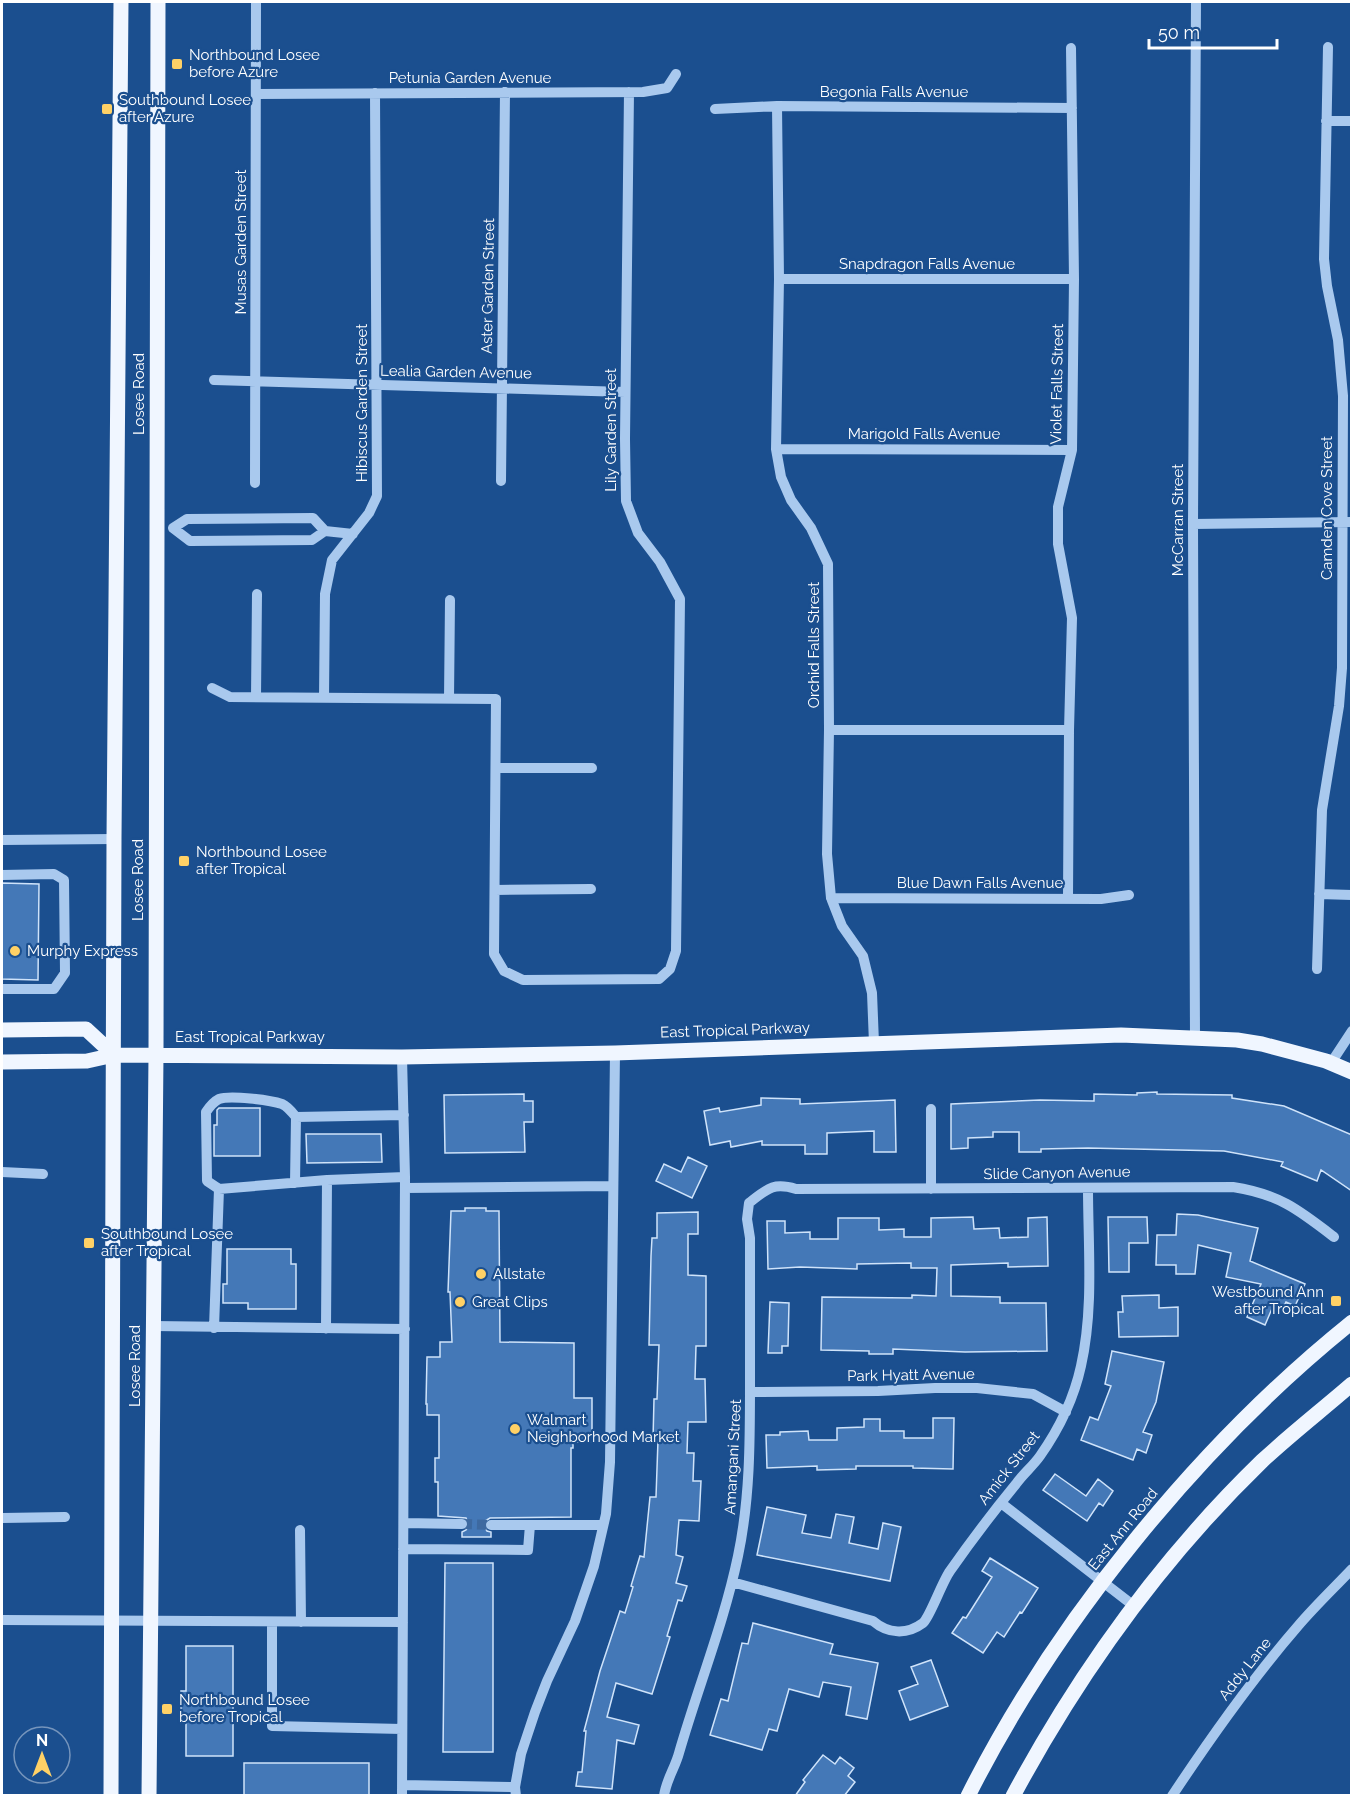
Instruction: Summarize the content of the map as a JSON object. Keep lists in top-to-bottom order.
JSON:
{
  "streets": {
    "main road": ["Losee Road", "East Tropical Parkway", "East Ann Road"],
    "street": [
      "Petunia Garden Avenue",
      "Begonia Falls Avenue",
      "Musas Garden Street",
      "Snapdragon Falls Avenue",
      "Aster Garden Street",
      "Lealia Garden Avenue",
      "Violet Falls Street",
      "Hibiscus Garden Street",
      "Lily Garden Street",
      "Marigold Falls Avenue",
      "Camden Cove Street",
      "McCarran Street",
      "Orchid Falls Street",
      "Blue Dawn Falls Avenue",
      "Slide Canyon Avenue",
      "Park Hyatt Avenue",
      "Amangani Street",
      "Amick Street",
      "Addy Lane"
    ]
  },
  "crossings": [
    ["Petunia Garden Avenue", "Musas Garden Street"],
    ["Petunia Garden Avenue", "Aster Garden Street"],
    ["Petunia Garden Avenue", "Hibiscus Garden Street"],
    ["Petunia Garden Avenue", "Lily Garden Street"],
    ["Begonia Falls Avenue", "Violet Falls Street"],
    ["Begonia Falls Avenue", "Orchid Falls Street"],
    ["Musas Garden Street", "Lealia Garden Avenue"],
    ["Snapdragon Falls Avenue", "Violet Falls Street"],
    ["Snapdragon Falls Avenue", "Orchid Falls Street"],
    ["Aster Garden Street", "Lealia Garden Avenue"],
    ["Lealia Garden Avenue", "Hibiscus Garden Street"],
    ["Lealia Garden Avenue", "Lily Garden Street"],
    ["Violet Falls Street", "Marigold Falls Avenue"],
    ["Violet Falls Street", "Blue Dawn Falls Avenue"],
    ["Losee Road", "East Tropical Parkway"],
    ["Marigold Falls Avenue", "Orchid Falls Street"],
    ["McCarran Street", "East Tropical Parkway"],
    ["Orchid Falls Street", "Blue Dawn Falls Avenue"],
    ["Orchid Falls Street", "East Tropical Parkway"],
    ["Slide Canyon Avenue", "Amangani Street"],
    ["Slide Canyon Avenue", "Amick Street"],
    ["Park Hyatt Avenue", "Amangani Street"],
    ["Park Hyatt Avenue", "Amick Street"],
    ["Amangani Street", "Amick Street"]
  ],
  "places": {
    "transit": [
      "Northbound Losee before Azure",
      "Southbound Losee after Azure",
      "Northbound Losee after Tropical",
      "Southbound Losee after Tropical",
      "Westbound Ann after Tropical",
      "Northbound Losee before Tropical"
    ],
    "other": [
      "Murphy Express",
      "Allstate",
      "Great Clips",
      "Walmart Neighborhood Market"
    ]
  },
  "scale_bar": "50 m",
  "north": "top"
}
